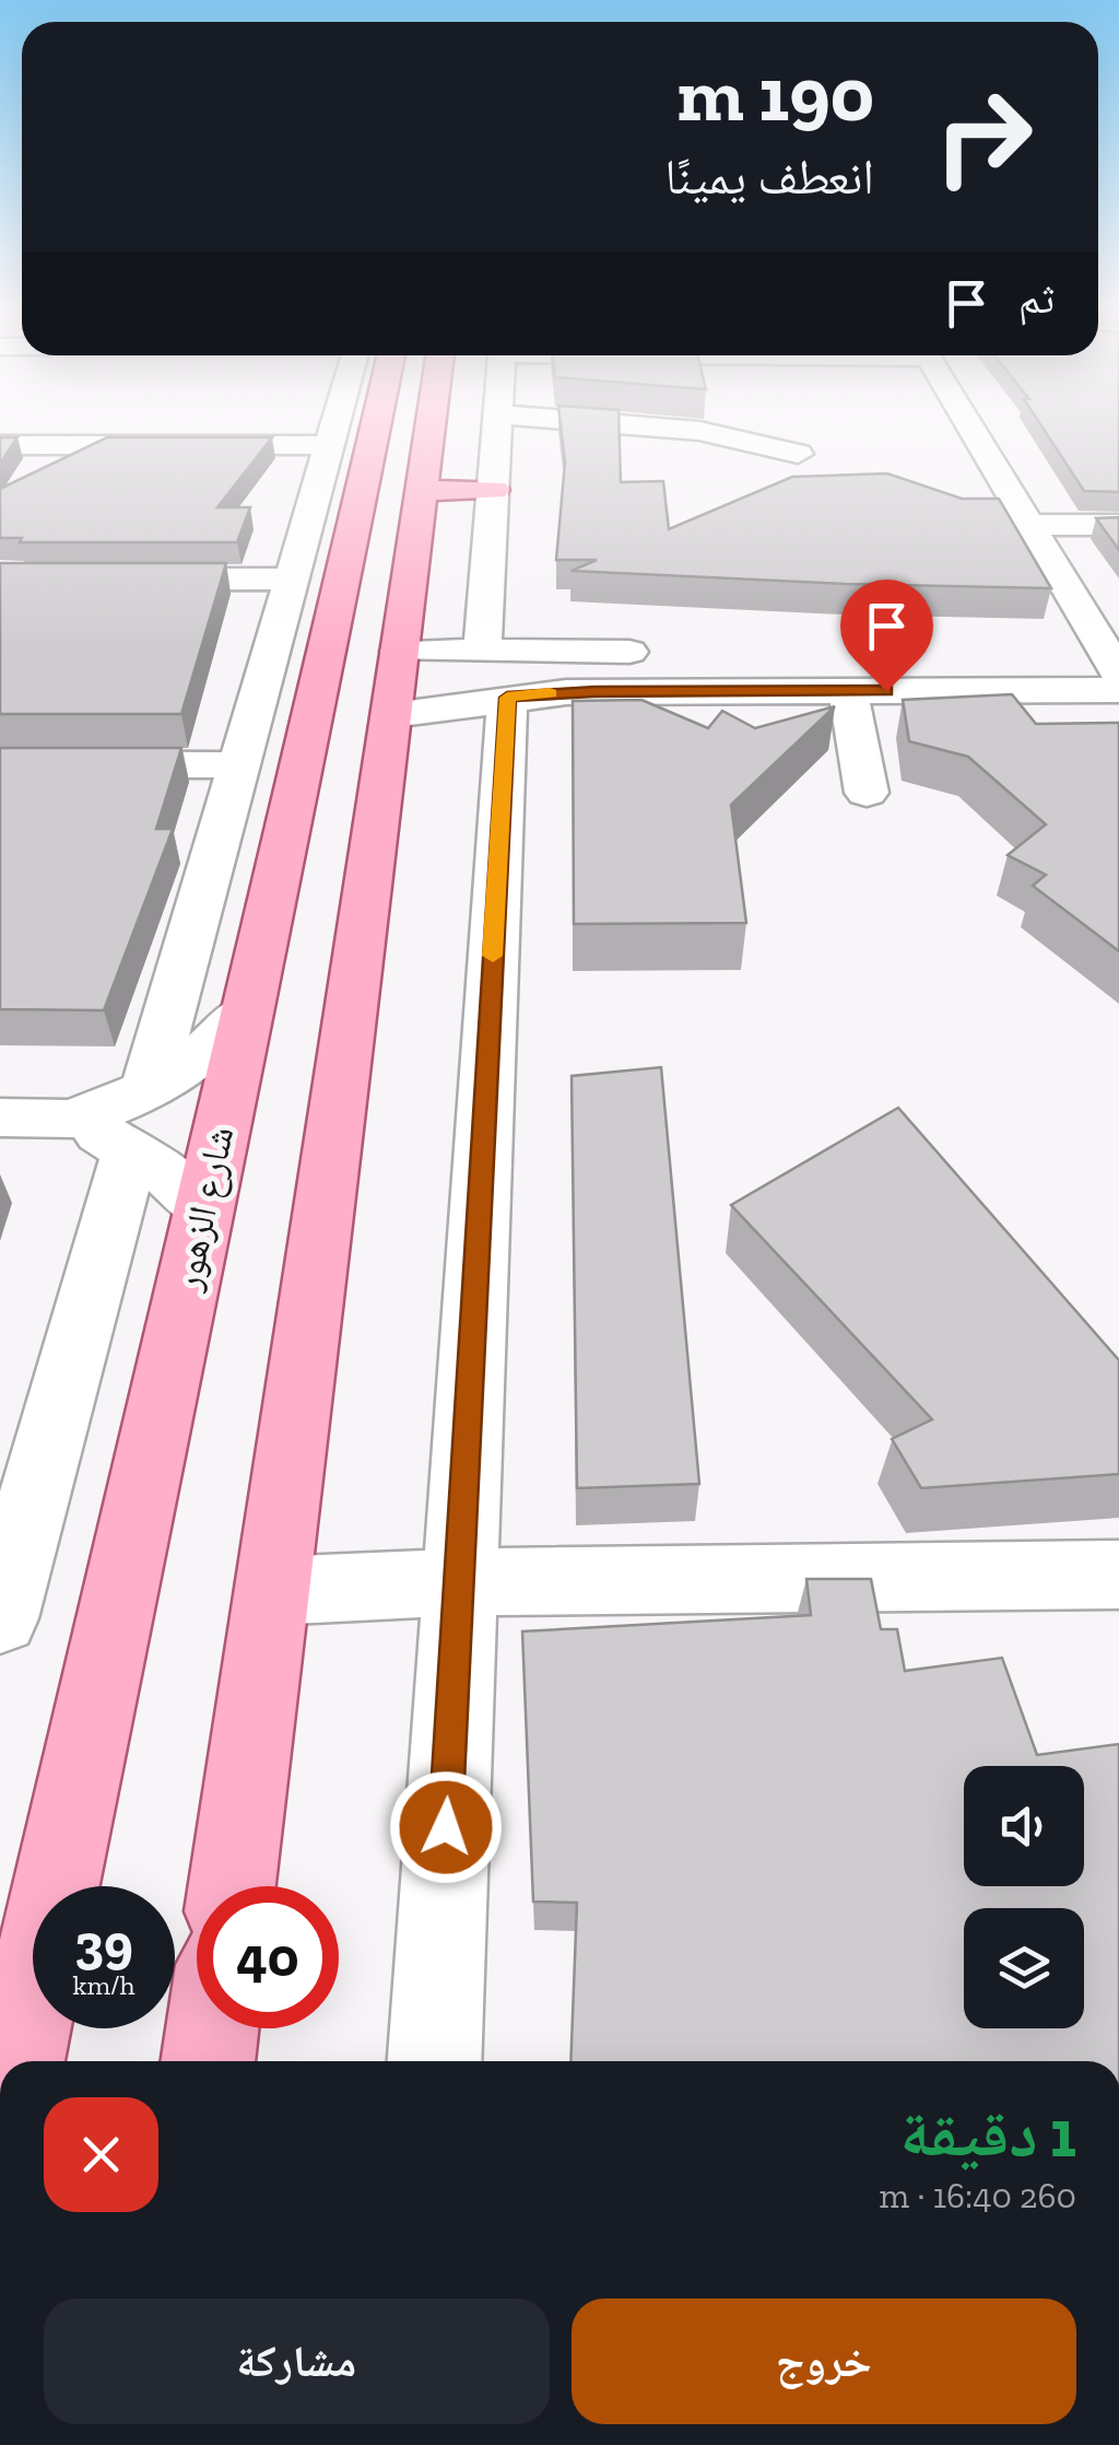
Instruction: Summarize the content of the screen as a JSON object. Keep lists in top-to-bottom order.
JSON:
{
  "streets": {
    "main road": ["شارع الزهور"]
  },
  "page": {
    "turn": ["190 m", "انعطف يمينًا"],
    "then": "ثم",
    "speed": "39 km/h",
    "limit": "40",
    "heading": ["1 دقيقة", "260 m · 16:40"],
    "buttons": ["خروج", "مشاركة"]
  }
}
